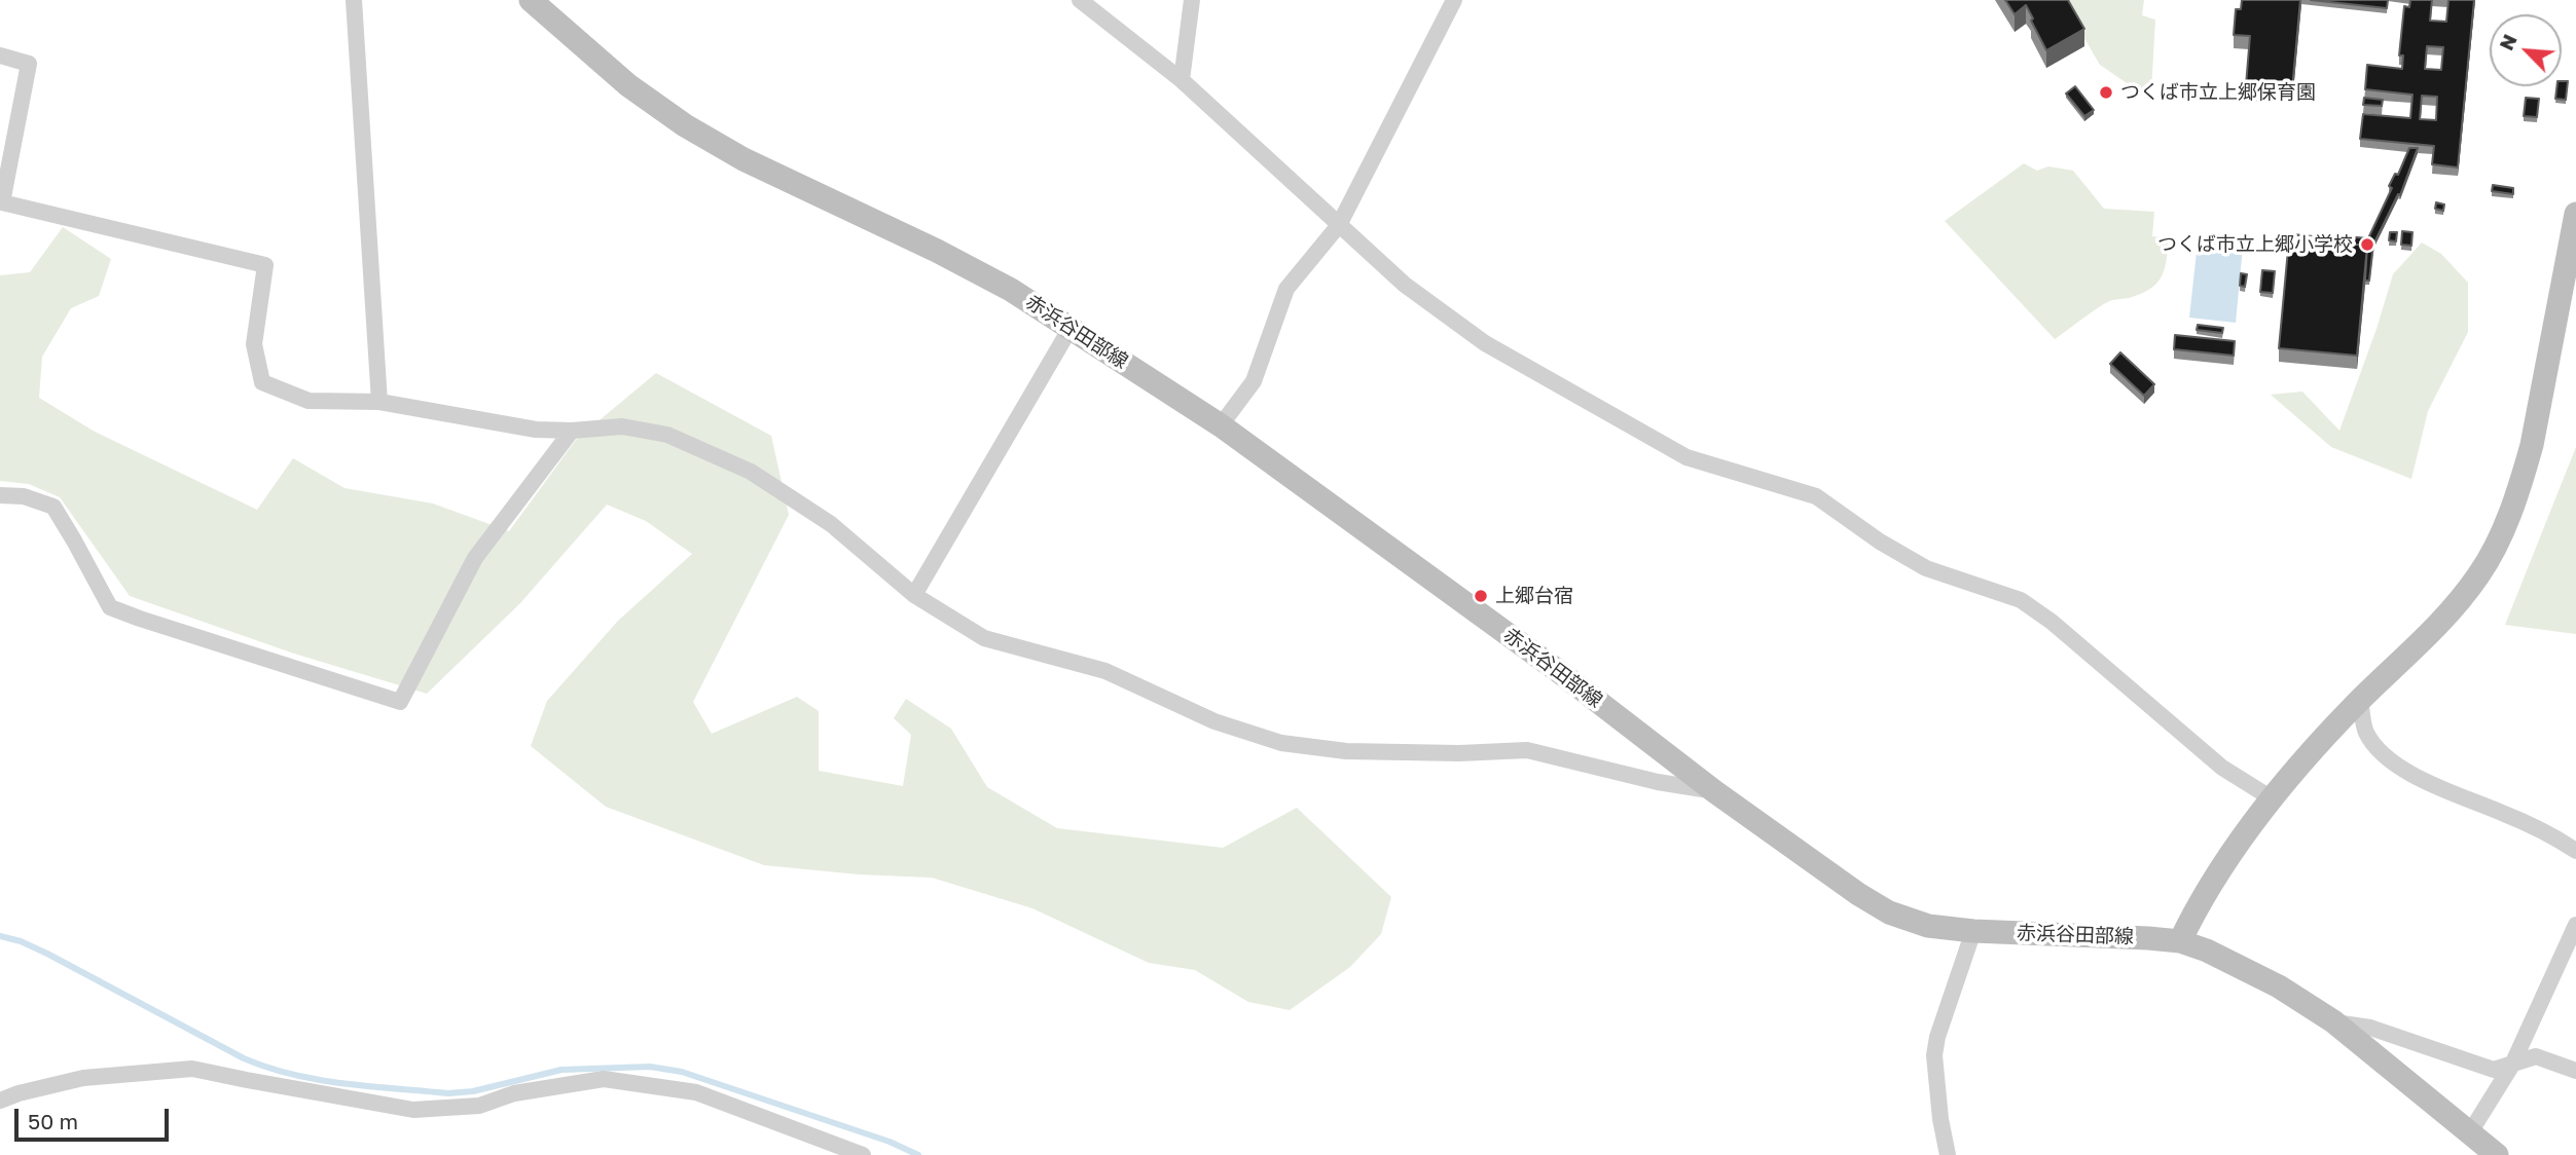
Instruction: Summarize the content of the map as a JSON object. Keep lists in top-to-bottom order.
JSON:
{
  "streets": {
    "main road": ["赤浜谷田部線"]
  },
  "places": ["つくば市立上郷保育園", "つくば市立上郷小学校", "上郷台宿"],
  "scale_bar": "50 m",
  "north": "top left"
}
